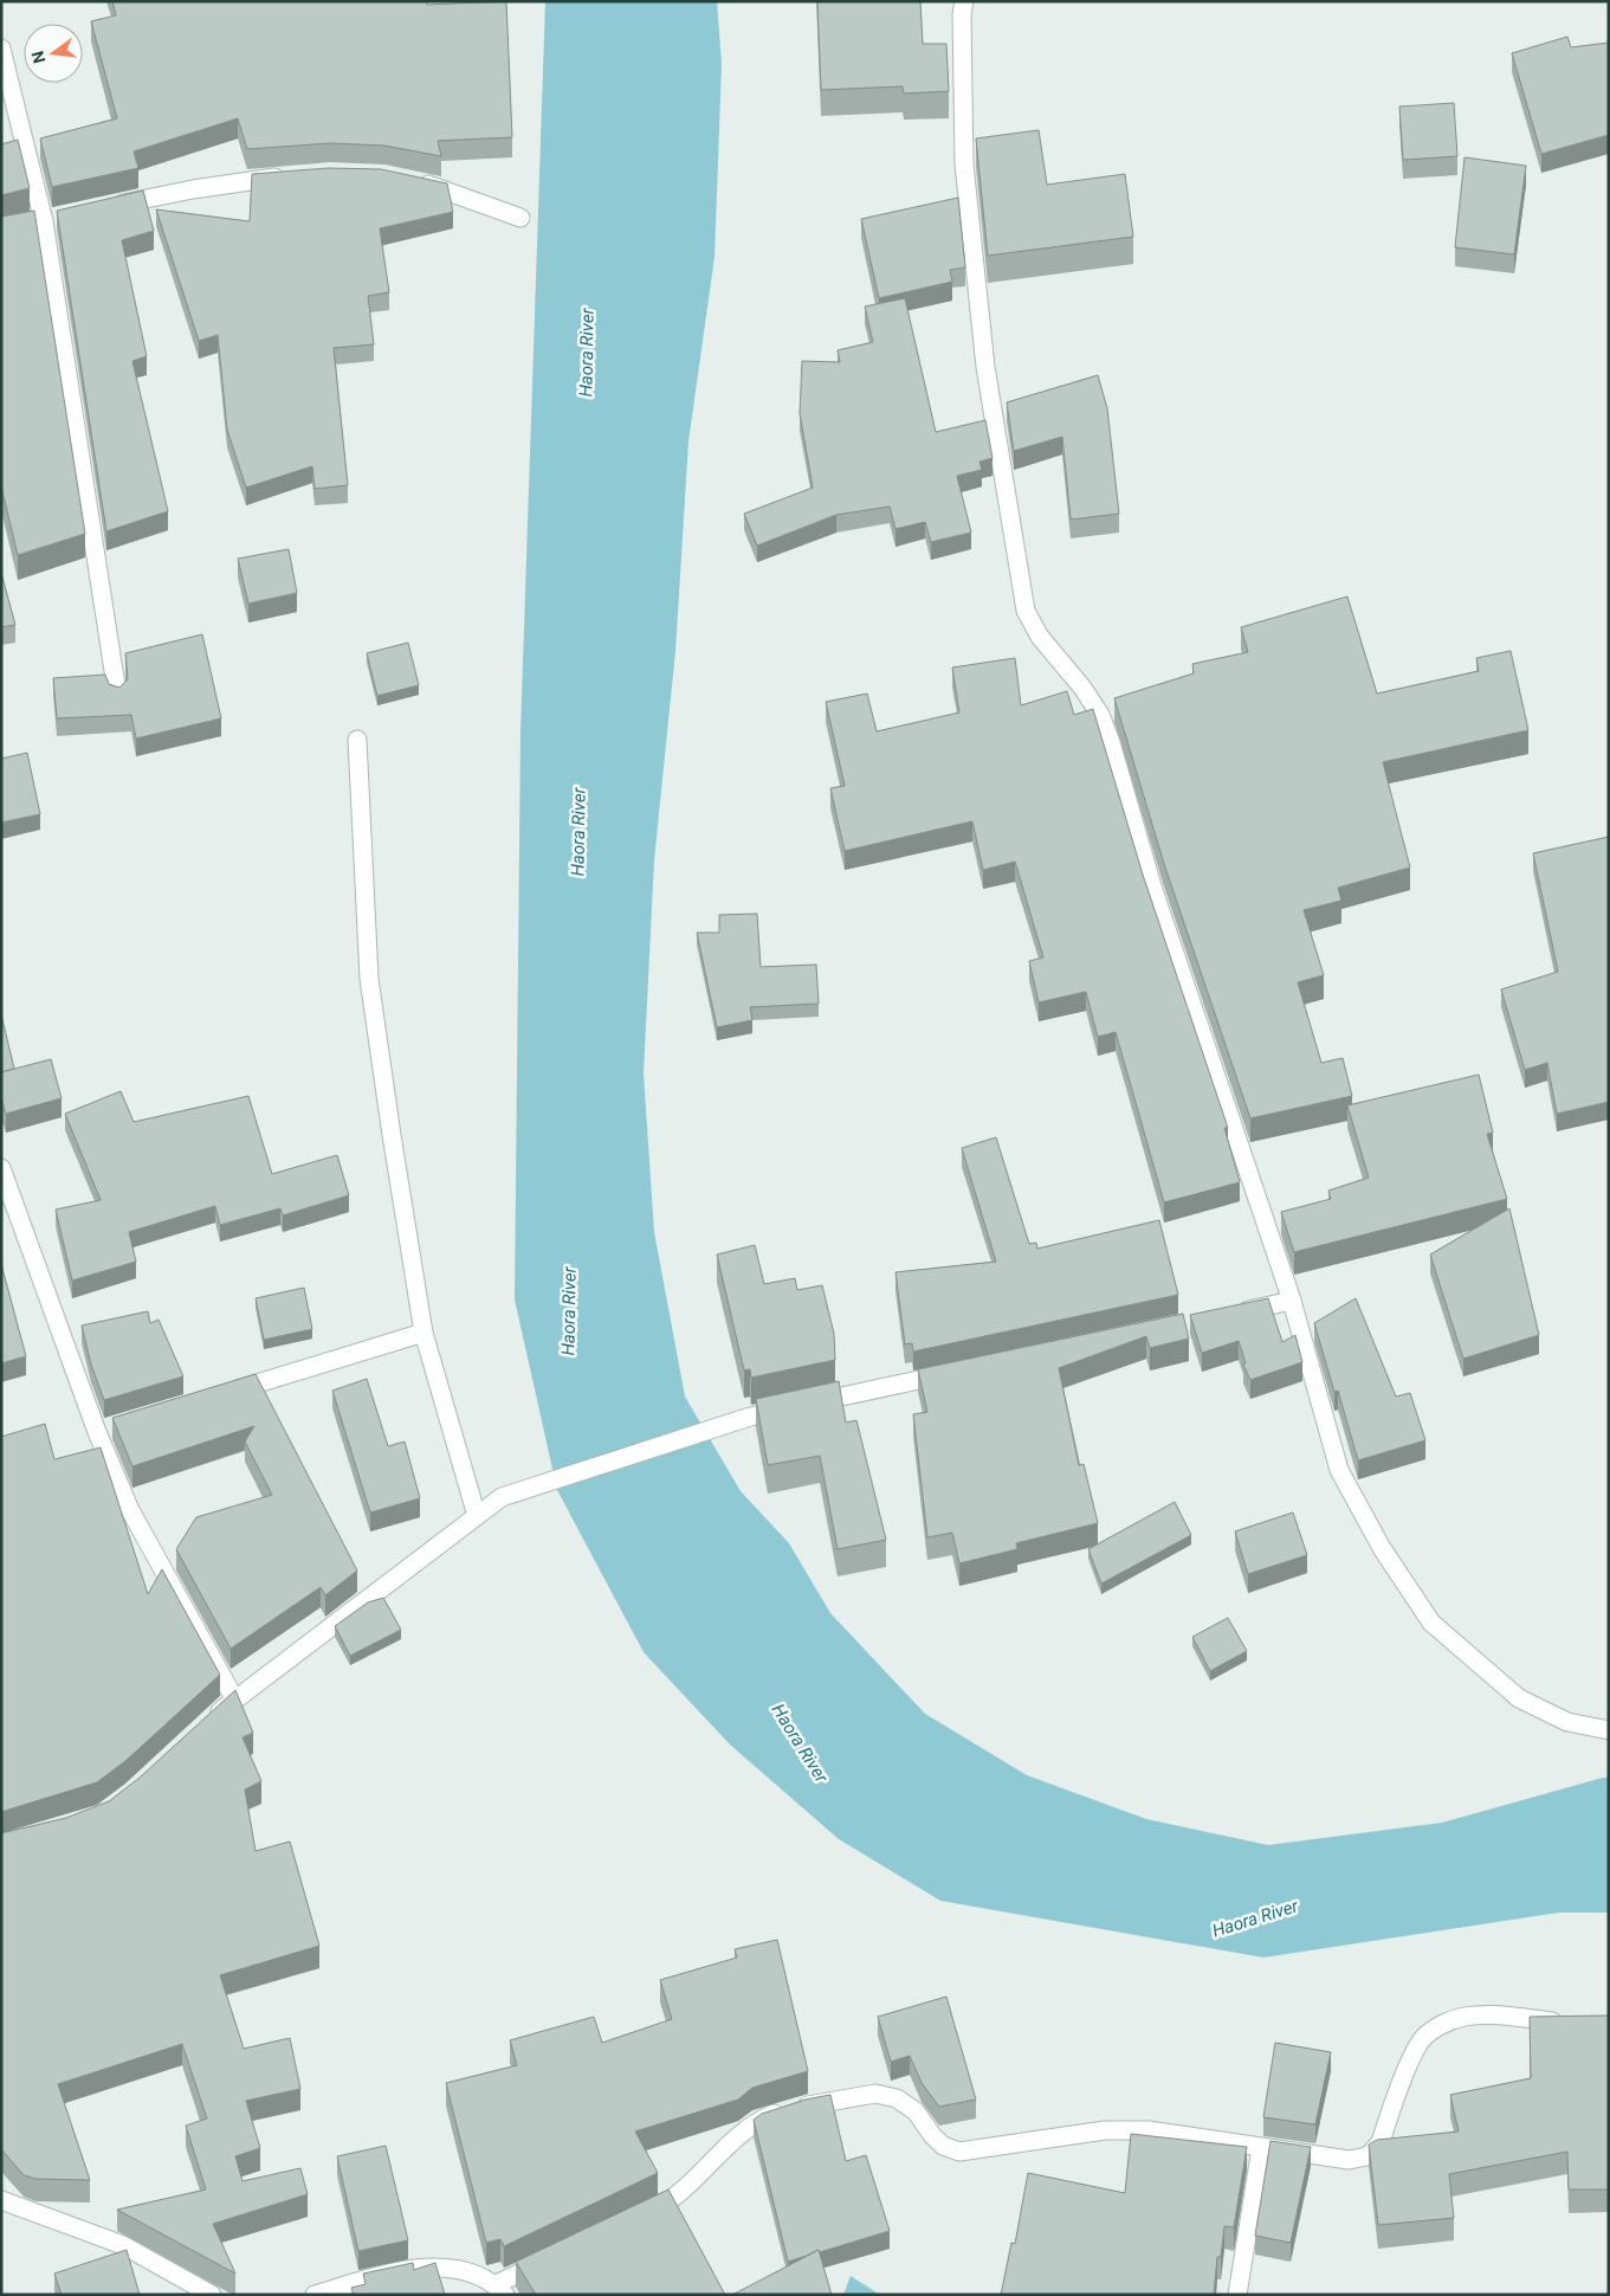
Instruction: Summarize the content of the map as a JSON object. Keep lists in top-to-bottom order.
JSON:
{
  "water": ["Haora River"],
  "north": "left"
}
